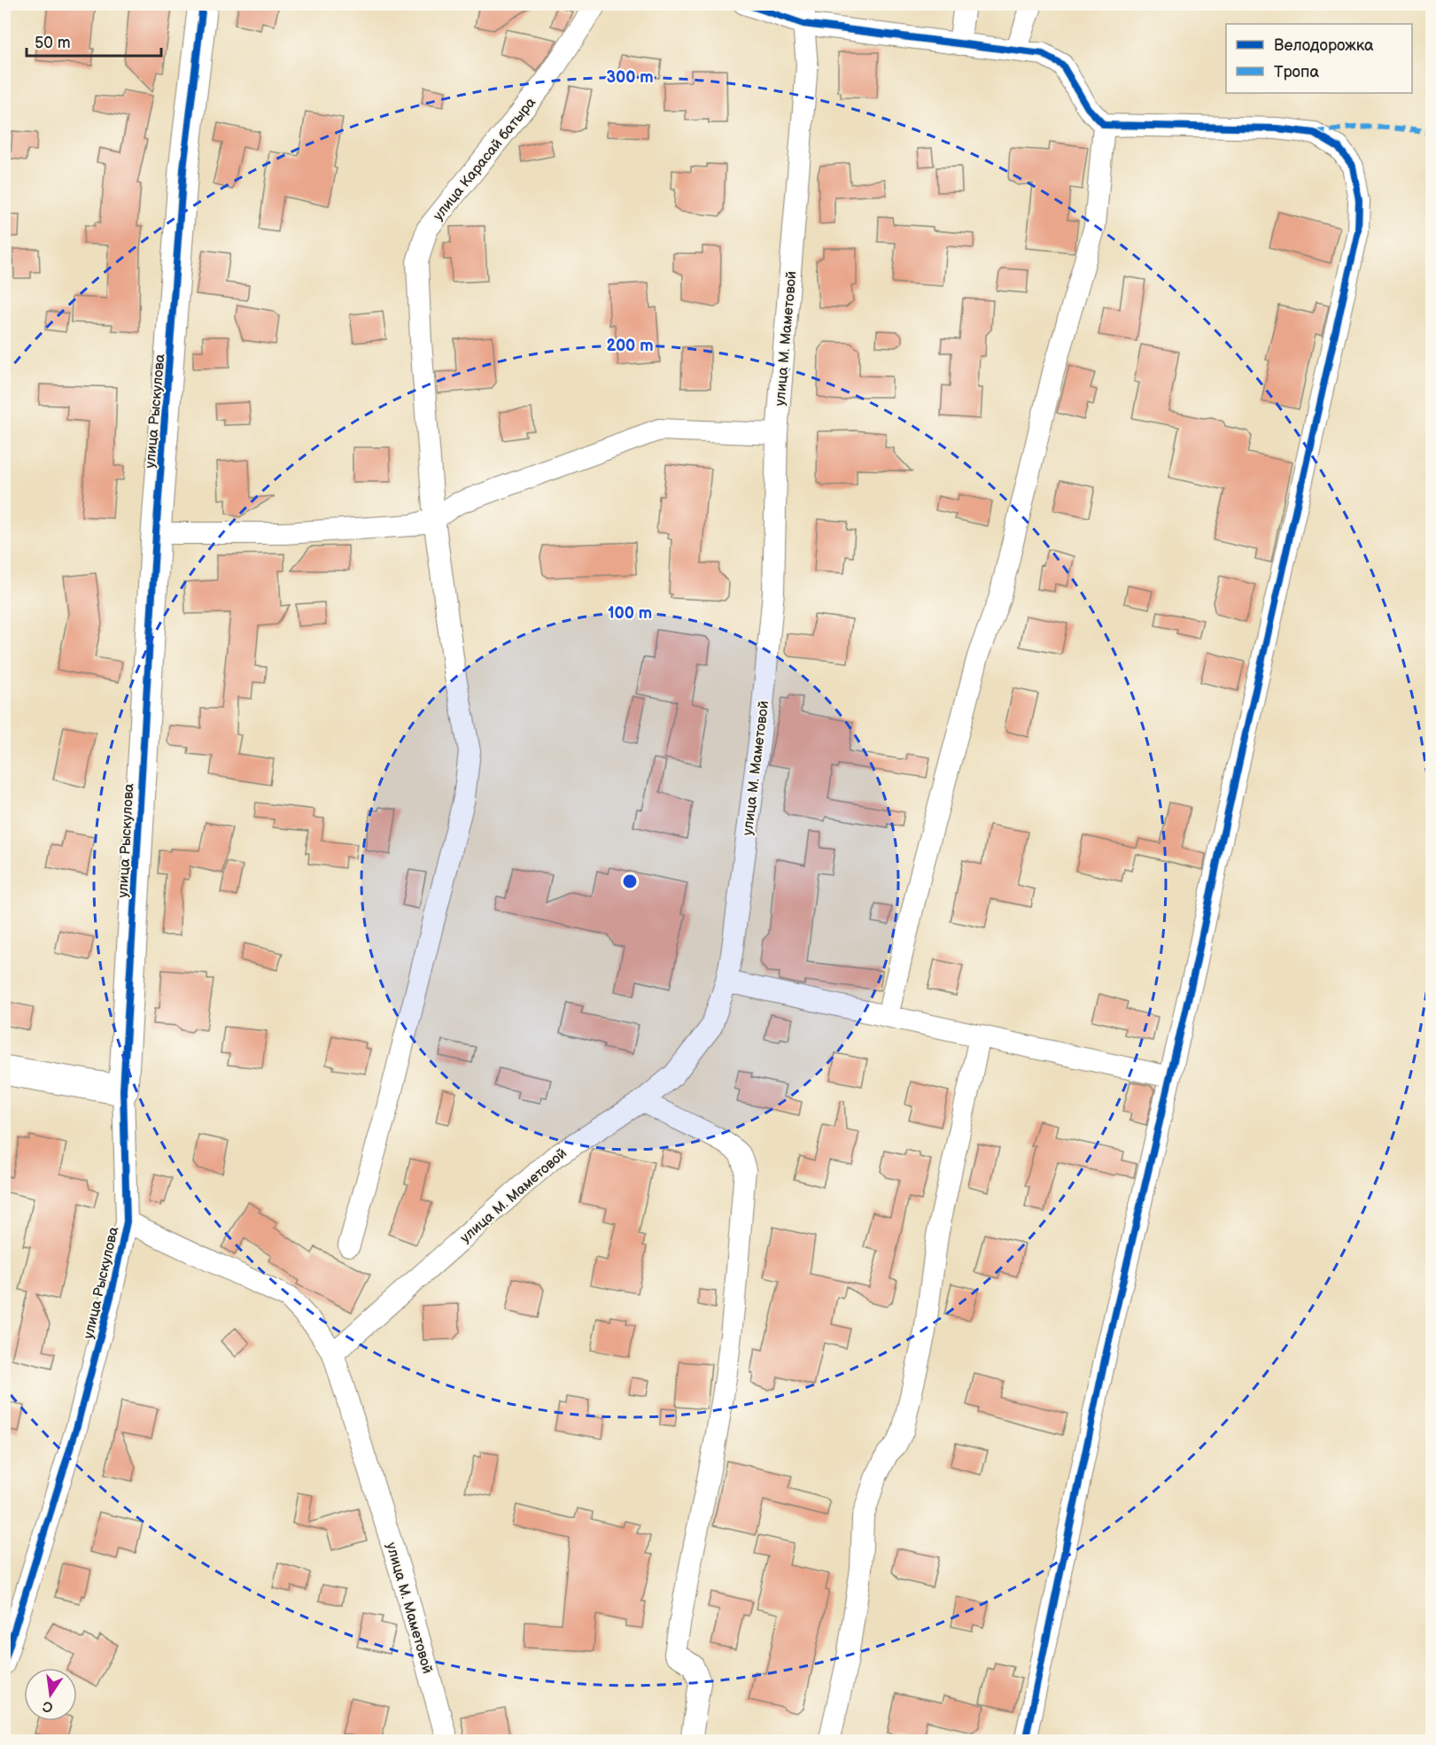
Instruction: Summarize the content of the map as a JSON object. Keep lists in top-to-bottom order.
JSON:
{
  "streets": {
    "street": ["улица Карасай батыра", "улица М. Маметовой", "улица Рыскулова"]
  },
  "crossings": [
    ["улица М. Маметовой", "улица Рыскулова"]
  ],
  "legend": ["Велодорожка", "Тропа"],
  "scale_bar": "50 m",
  "north": "bottom",
  "rings": ["300 m", "200 m", "100 m"]
}
